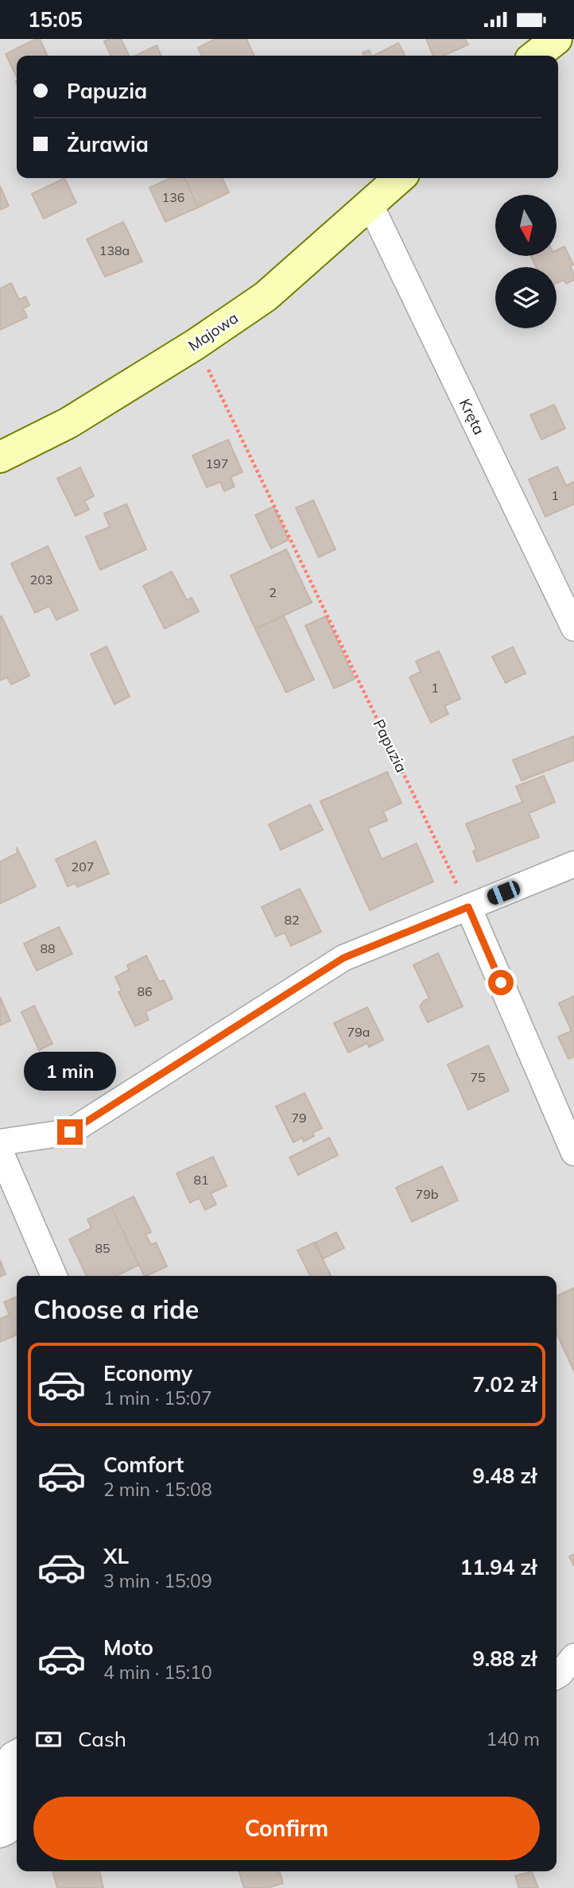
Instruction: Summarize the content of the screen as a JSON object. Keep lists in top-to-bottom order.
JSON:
{
  "streets": {
    "street": ["Majowa", "Kręta"],
    "path": ["Papuzia"]
  },
  "crossings": [
    ["Majowa", "Kręta"],
    ["Majowa", "Papuzia"]
  ],
  "house_numbers": [
    "136",
    "138a",
    "197",
    "1",
    "203",
    "2",
    "1",
    "207",
    "82",
    "88",
    "86",
    "79a",
    "75",
    "79",
    "81",
    "79b",
    "85"
  ],
  "north": "bottom",
  "page": {
    "status": "15:05",
    "banner": ["Papuzia", "Żurawia"],
    "bubble": "1 min",
    "heading": "Choose a ride",
    "list": [
      {
        "name": "Economy",
        "note": "1 min · 15:07",
        "value": "7.02 zł"
      },
      {
        "name": "Comfort",
        "note": "2 min · 15:08",
        "value": "9.48 zł"
      },
      {
        "name": "XL",
        "note": "3 min · 15:09",
        "value": "11.94 zł"
      },
      {
        "name": "Moto",
        "note": "4 min · 15:10",
        "value": "9.88 zł"
      }
    ],
    "pay": ["Cash", "140 m"],
    "buttons": "Confirm"
  }
}
